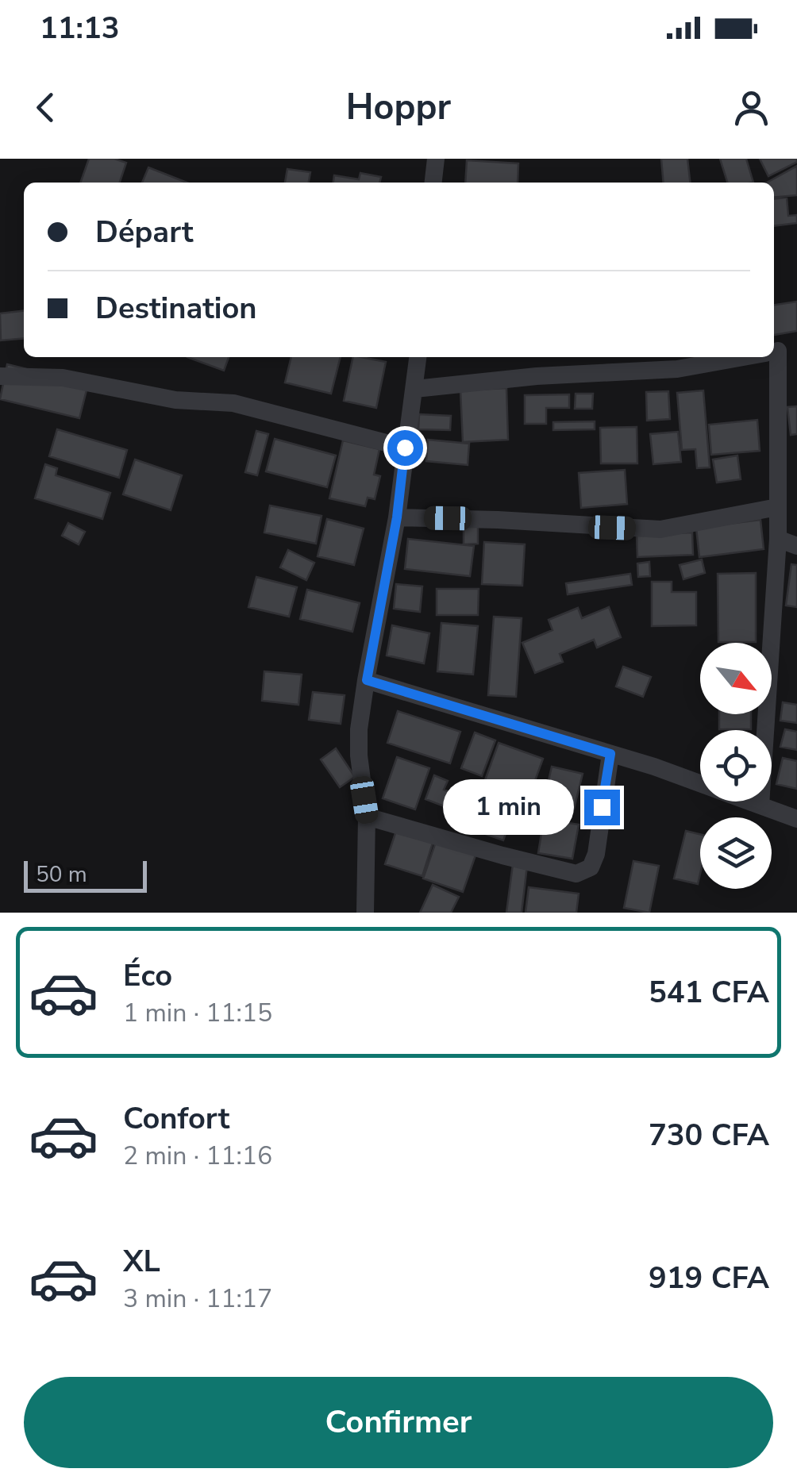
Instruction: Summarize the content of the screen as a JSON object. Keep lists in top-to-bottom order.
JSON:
{
  "scale_bar": "50 m",
  "north": "bottom right",
  "page": {
    "status": "11:13",
    "header": "Hoppr",
    "banner": ["Départ", "Destination"],
    "bubble": "1 min",
    "scale": "50 m",
    "list": [
      {
        "name": "Éco",
        "note": "1 min · 11:15",
        "value": "541 CFA"
      },
      {
        "name": "Confort",
        "note": "2 min · 11:16",
        "value": "730 CFA"
      },
      {
        "name": "XL",
        "note": "3 min · 11:17",
        "value": "919 CFA"
      }
    ],
    "buttons": "Confirmer"
  }
}
